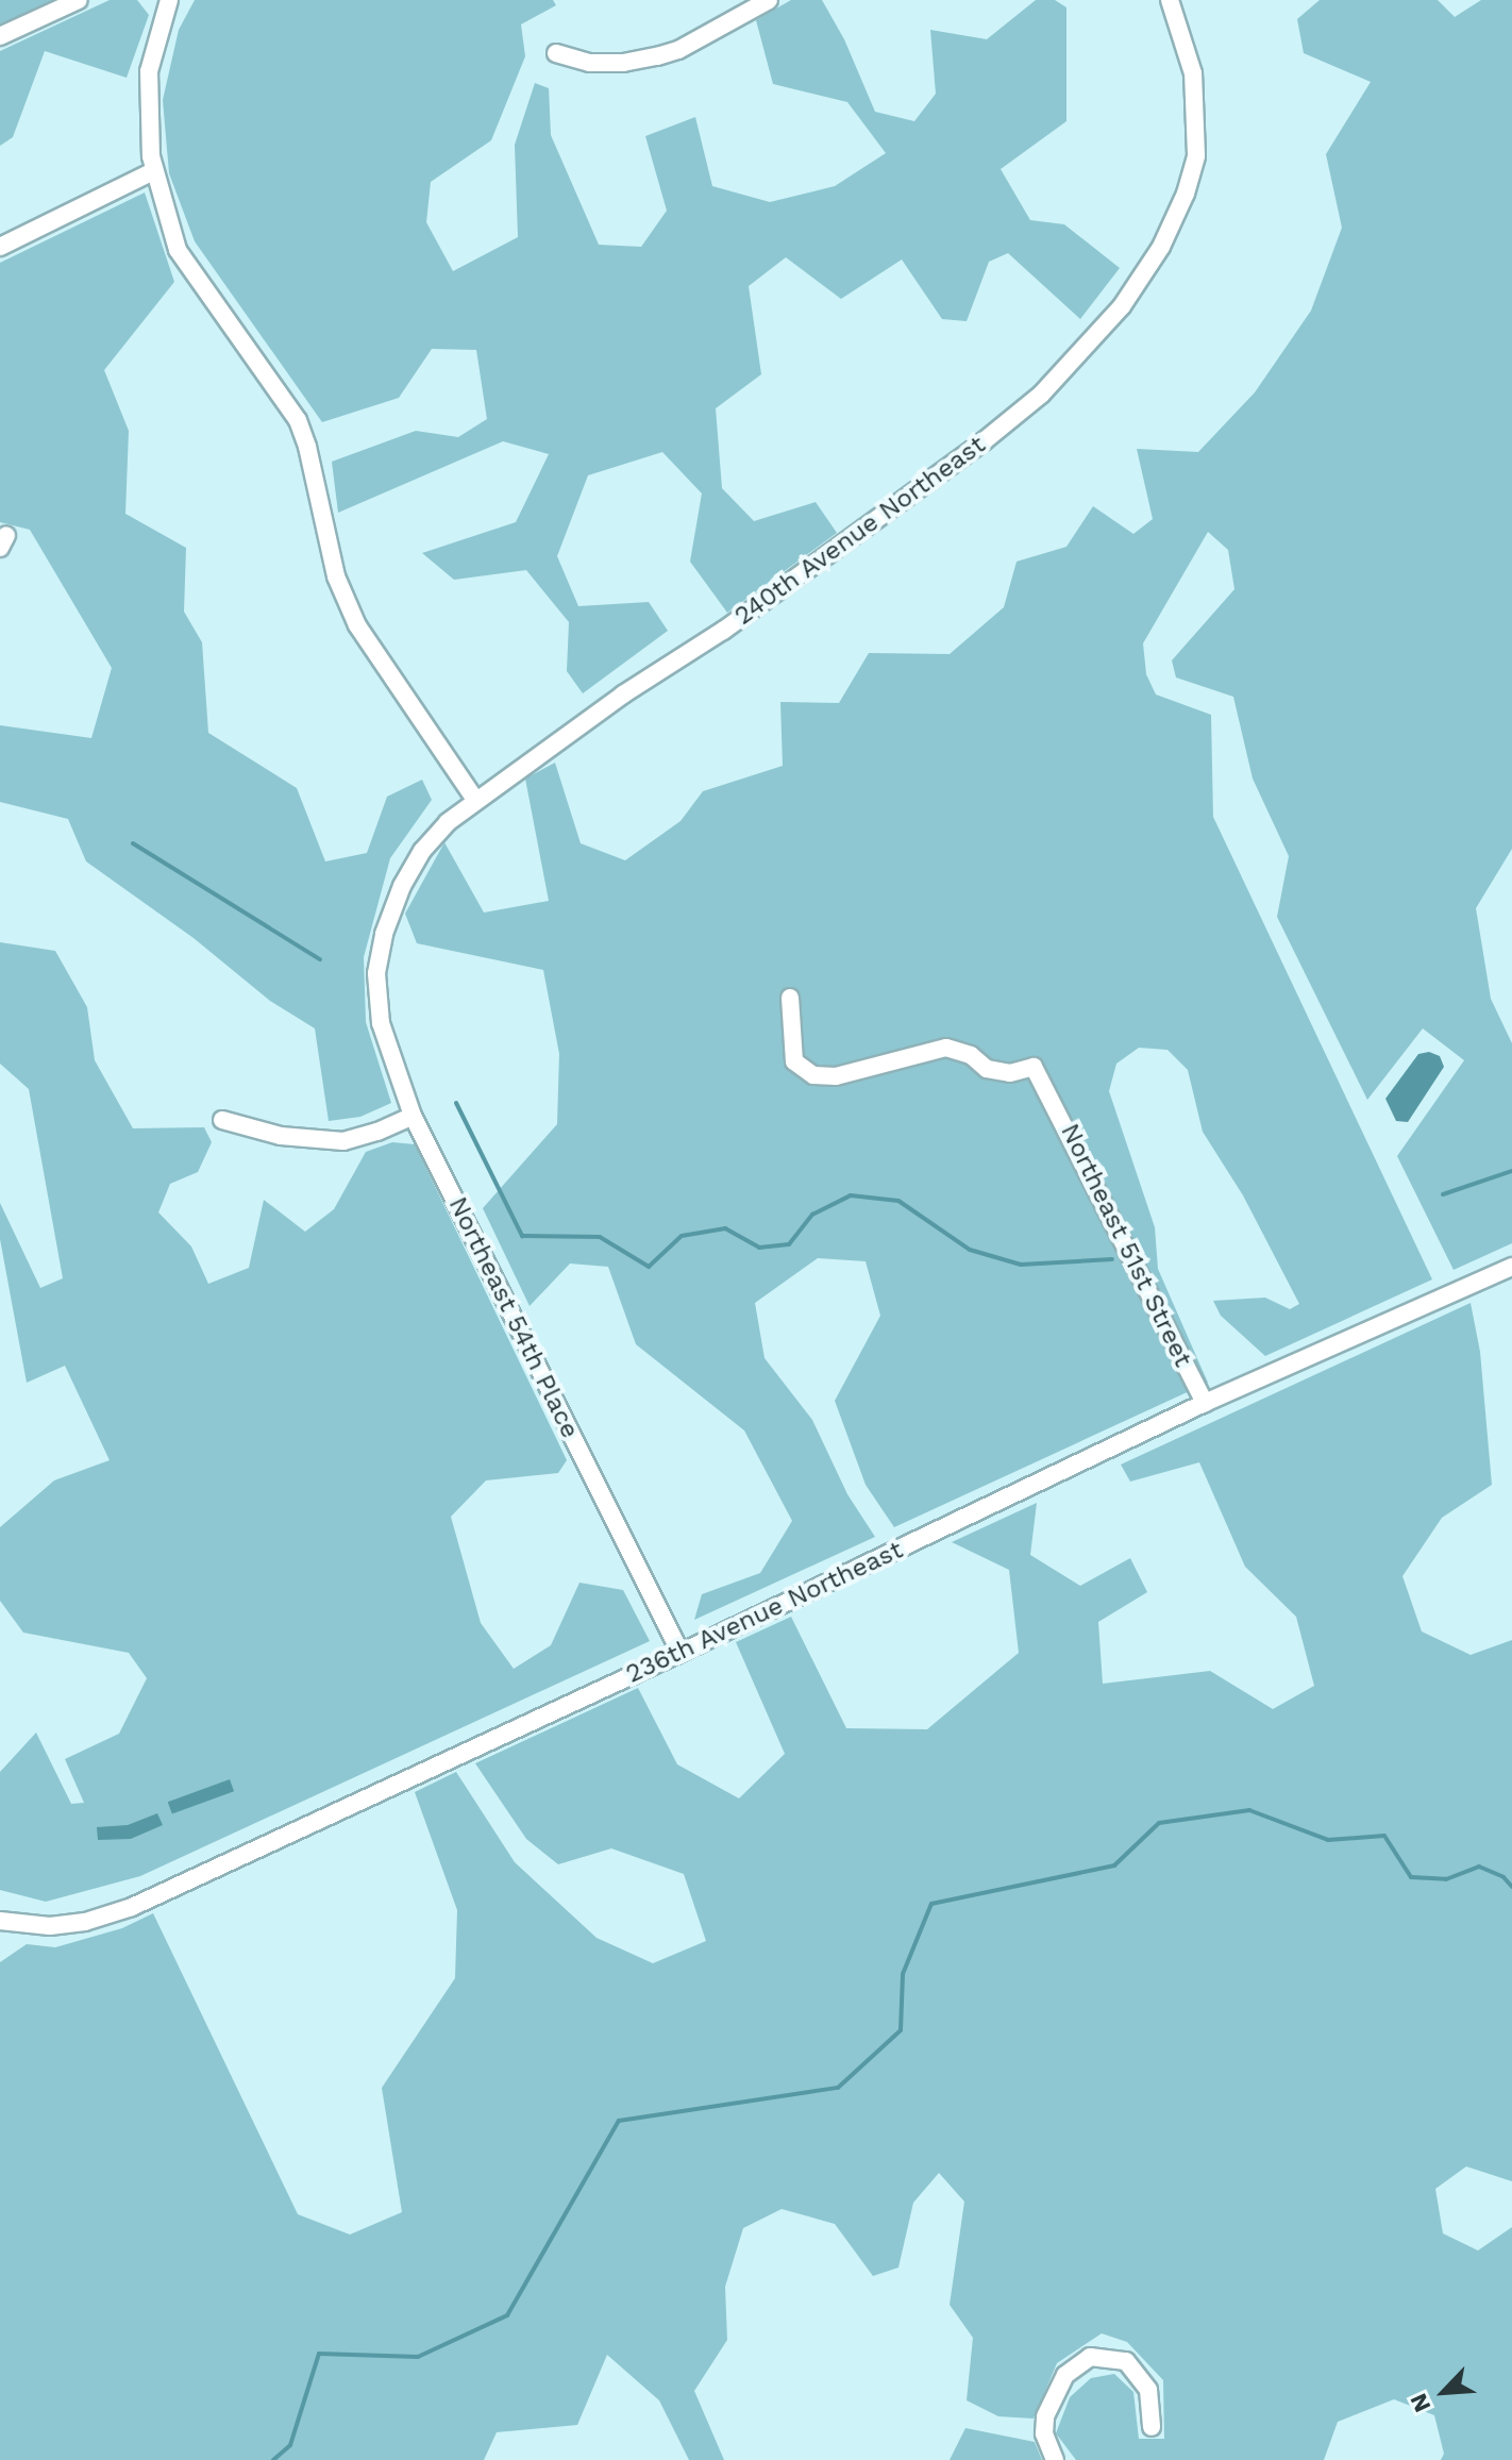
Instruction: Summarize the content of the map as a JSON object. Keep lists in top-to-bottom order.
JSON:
{
  "streets": {
    "street": [
      "240th Avenue Northeast",
      "Northeast 51st Street",
      "Northeast 54th Place",
      "236th Avenue Northeast"
    ]
  },
  "crossings": [
    ["240th Avenue Northeast", "Northeast 54th Place"],
    ["Northeast 51st Street", "236th Avenue Northeast"],
    ["Northeast 54th Place", "236th Avenue Northeast"]
  ],
  "north": "bottom left"
}
